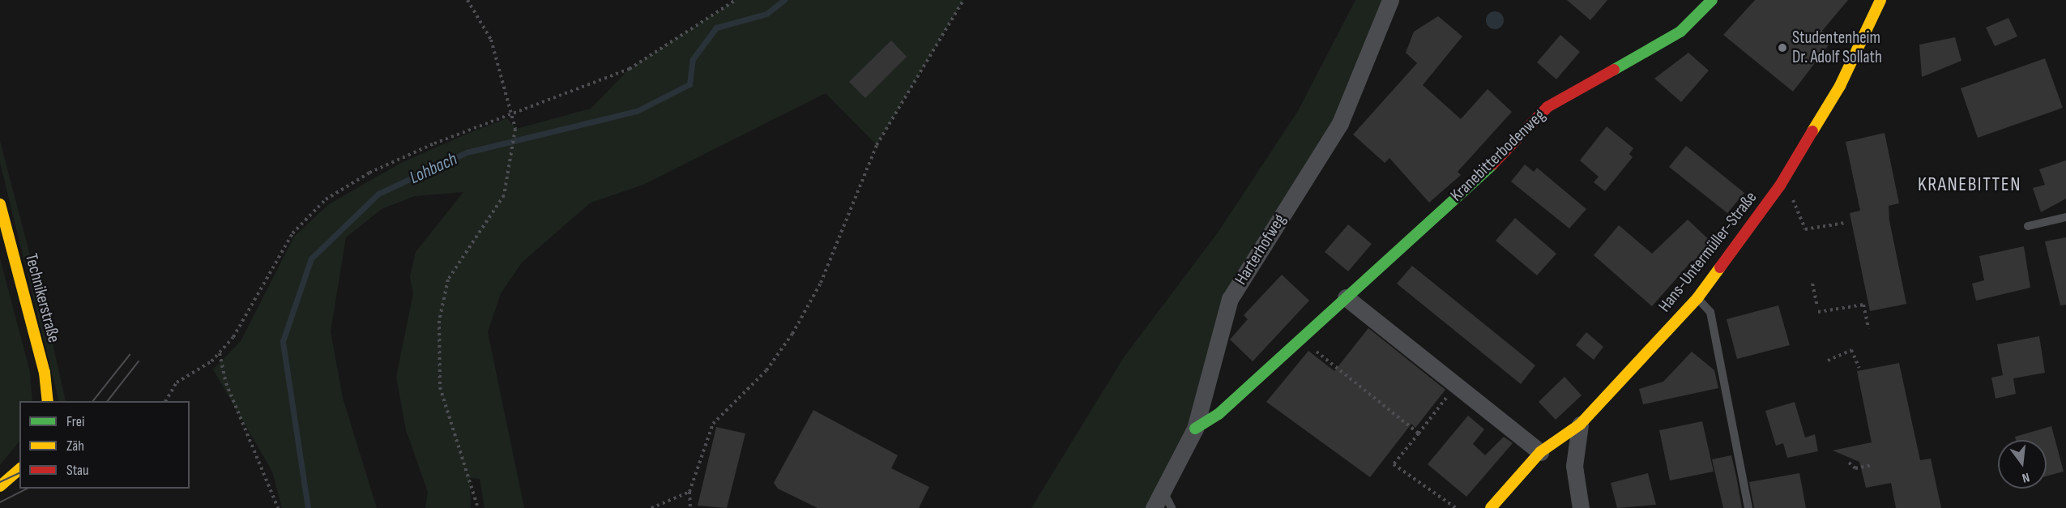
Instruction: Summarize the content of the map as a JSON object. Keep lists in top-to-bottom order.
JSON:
{
  "streets": {
    "street": [
      "Kranebitterbodenweg",
      "Harterhofweg",
      "Hans-Untermüller-Straße",
      "Technikerstraße"
    ]
  },
  "crossings": [
    ["Kranebitterbodenweg", "Harterhofweg"]
  ],
  "districts": ["KRANEBITTEN"],
  "water": ["Lohbach"],
  "places": ["Studentenheim Dr. Adolf Sollath"],
  "legend": ["Frei", "Zäh", "Stau"],
  "north": "bottom"
}
